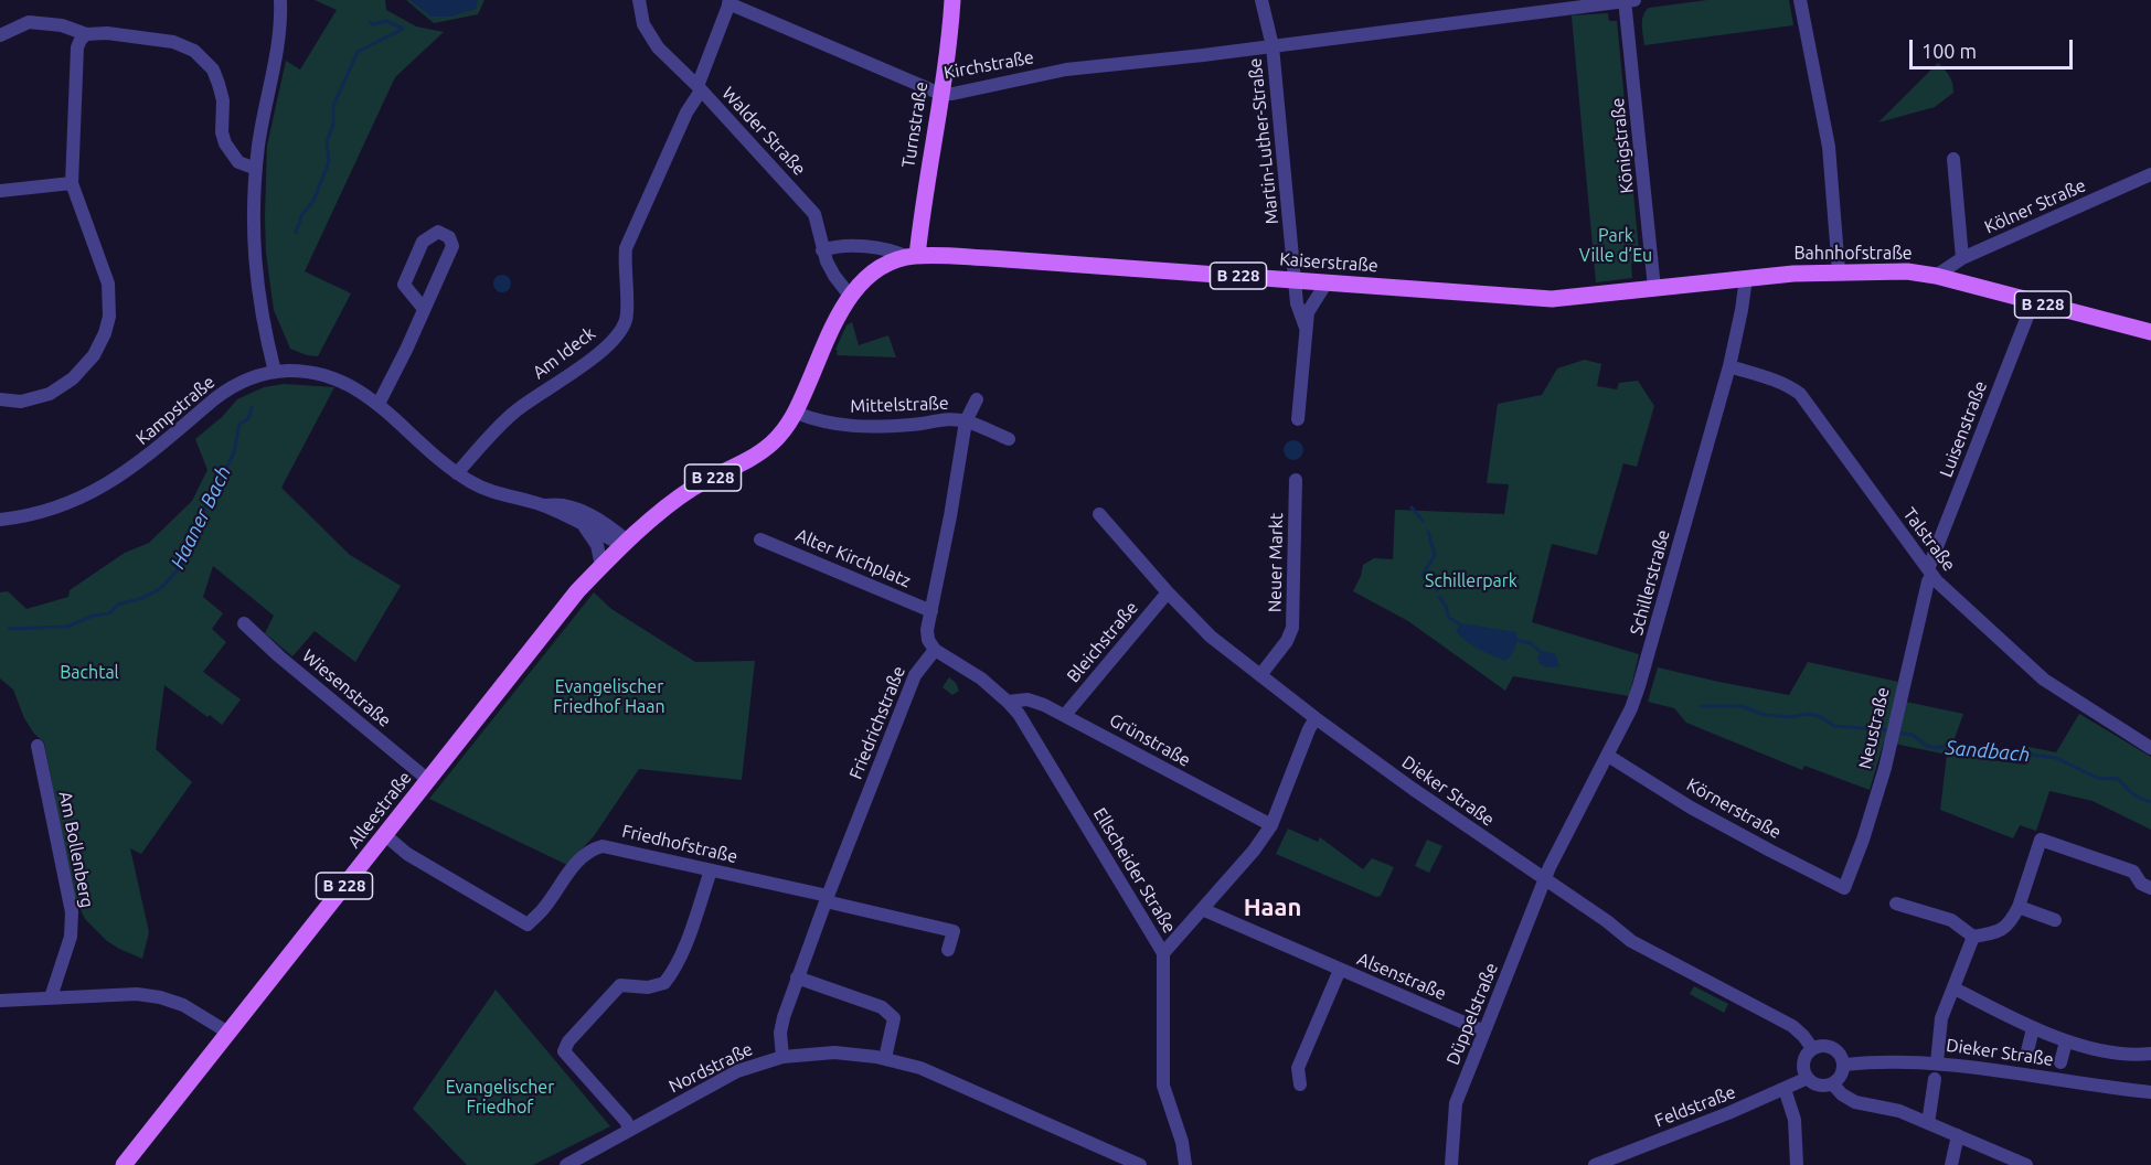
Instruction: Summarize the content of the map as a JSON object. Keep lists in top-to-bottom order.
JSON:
{
  "streets": {
    "main road": [
      "Turnstraße",
      "Bahnhofstraße",
      "Kaiserstraße",
      "B 228",
      "Alleestraße"
    ],
    "street": [
      "Kirchstraße",
      "Walder Straße",
      "Martin-Luther-Straße",
      "Königstraße",
      "Kölner Straße",
      "Am Ideck",
      "Mittelstraße",
      "Kampstraße",
      "Luisenstraße",
      "Talstraße",
      "Alter Kirchplatz",
      "Neuer Markt",
      "Schillerstraße",
      "Bleichstraße",
      "Wiesenstraße",
      "Friedrichstraße",
      "Neustraße",
      "Grünstraße",
      "Dieker Straße",
      "Körnerstraße",
      "Friedhofstraße",
      "Am Bollenberg",
      "Ellscheider Straße",
      "Alsenstraße",
      "Düppelstraße",
      "Nordstraße",
      "Feldstraße"
    ]
  },
  "crossings": [
    ["Kirchstraße", "Turnstraße"],
    ["Kirchstraße", "Martin-Luther-Straße"],
    ["Kirchstraße", "Königstraße"],
    ["Kirchstraße", "Am Ideck"],
    ["Turnstraße", "Kaiserstraße"],
    ["Walder Straße", "Kaiserstraße"],
    ["Walder Straße", "Am Ideck"],
    ["Martin-Luther-Straße", "Kaiserstraße"],
    ["Königstraße", "Kaiserstraße"],
    ["Kölner Straße", "Bahnhofstraße"],
    ["Bahnhofstraße", "Kaiserstraße"],
    ["Bahnhofstraße", "Luisenstraße"],
    ["Bahnhofstraße", "Schillerstraße"],
    ["Kaiserstraße", "Mittelstraße"],
    ["Kaiserstraße", "Kampstraße"],
    ["Kaiserstraße", "Schillerstraße"],
    ["Kaiserstraße", "Alleestraße"],
    ["Am Ideck", "Kampstraße"],
    ["Kampstraße", "Alleestraße"],
    ["Luisenstraße", "Talstraße"],
    ["Luisenstraße", "Neustraße"],
    ["Talstraße", "Schillerstraße"],
    ["Talstraße", "Neustraße"],
    ["Neuer Markt", "Dieker Straße"],
    ["Schillerstraße", "Dieker Straße"],
    ["Schillerstraße", "Körnerstraße"],
    ["Schillerstraße", "Düppelstraße"],
    ["Bleichstraße", "Grünstraße"],
    ["Bleichstraße", "Dieker Straße"],
    ["Wiesenstraße", "Alleestraße"],
    ["Friedrichstraße", "Friedhofstraße"],
    ["Friedrichstraße", "Ellscheider Straße"],
    ["Friedrichstraße", "Nordstraße"],
    ["Neustraße", "Körnerstraße"],
    ["Grünstraße", "Ellscheider Straße"],
    ["Dieker Straße", "Düppelstraße"],
    ["Dieker Straße", "Feldstraße"],
    ["Alleestraße", "Friedhofstraße"],
    ["Alsenstraße", "Düppelstraße"]
  ],
  "districts": ["Haan"],
  "water": ["Haaner Bach", "Sandbach"],
  "parks": [
    "Park Ville d’Eu",
    "Schillerpark",
    "Bachtal",
    "Evangelischer Friedhof Haan",
    "Evangelischer Friedhof"
  ],
  "scale_bar": "100 m"
}
